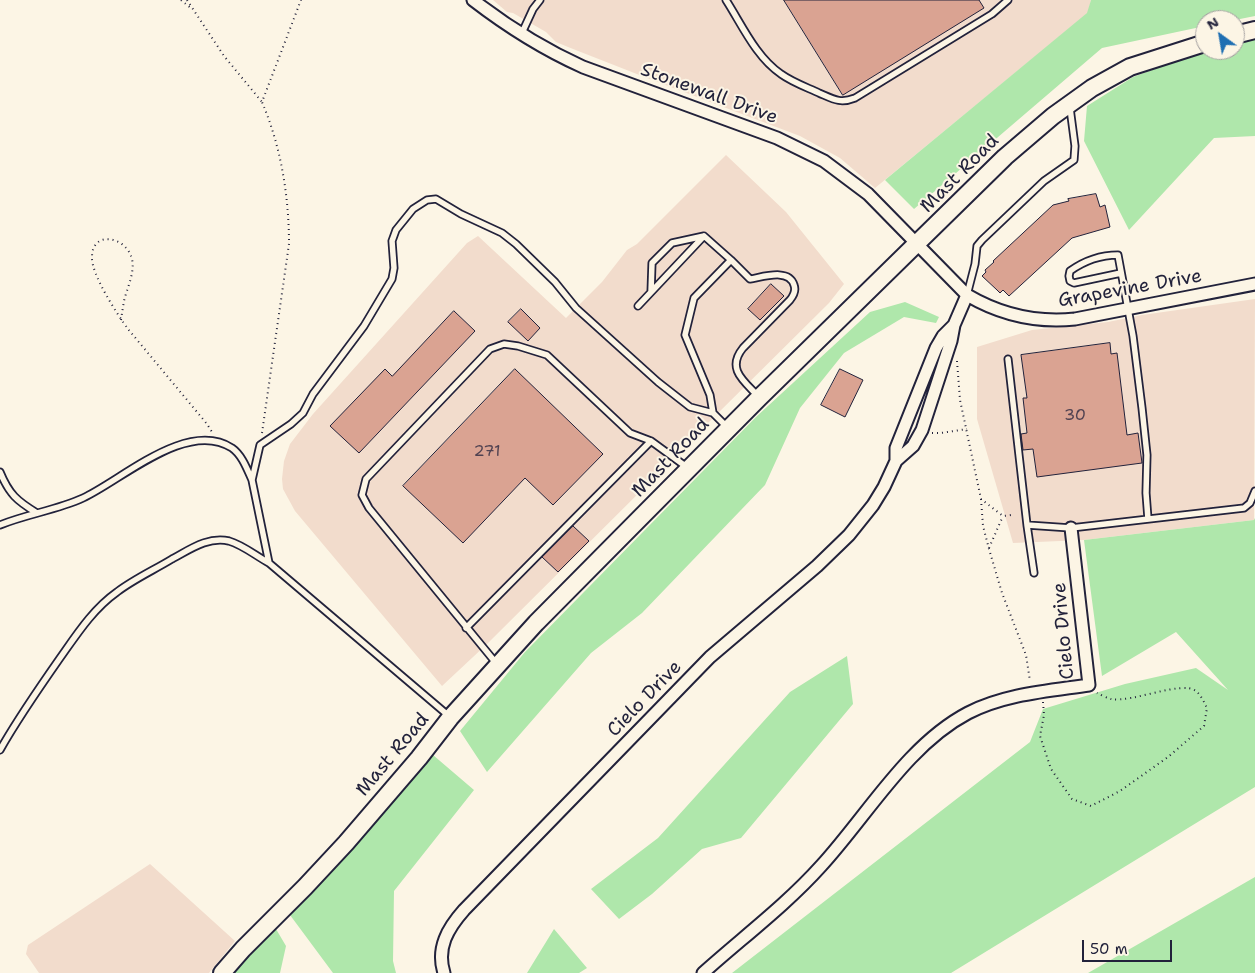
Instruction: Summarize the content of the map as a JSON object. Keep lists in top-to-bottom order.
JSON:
{
  "streets": {
    "street": [
      "Stonewall Drive",
      "Mast Road",
      "Grapevine Drive",
      "Cielo Drive"
    ]
  },
  "crossings": [
    ["Stonewall Drive", "Mast Road"],
    ["Stonewall Drive", "Grapevine Drive"],
    ["Mast Road", "Grapevine Drive"],
    ["Grapevine Drive", "Cielo Drive"]
  ],
  "house_numbers": ["30", "271"],
  "scale_bar": "50 m",
  "north": "top left"
}
